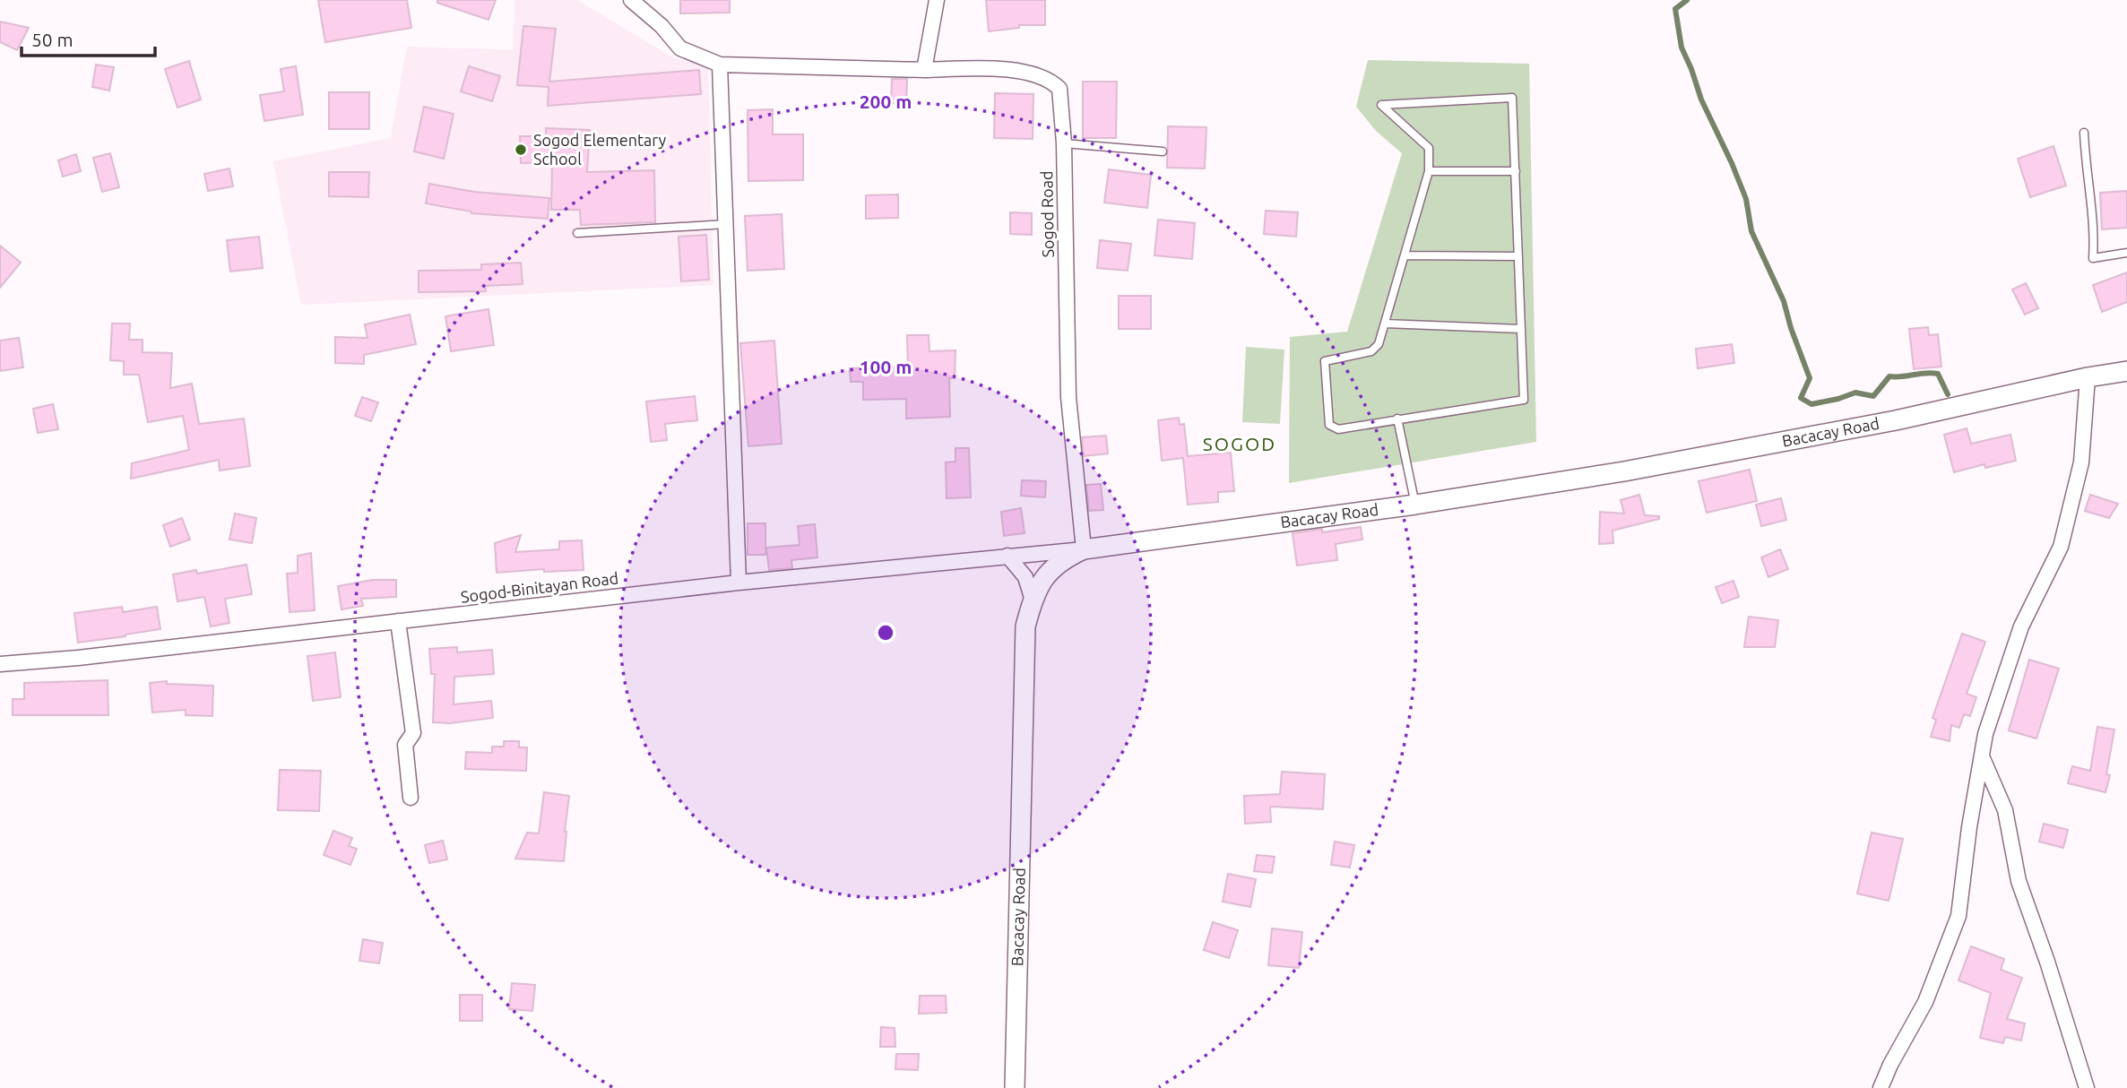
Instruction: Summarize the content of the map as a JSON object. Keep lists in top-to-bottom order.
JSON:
{
  "streets": {
    "main road": ["Bacacay Road"],
    "street": ["Sogod Road", "Sogod-Binitayan Road"]
  },
  "crossings": [
    ["Sogod Road", "Bacacay Road"],
    ["Sogod Road", "Sogod-Binitayan Road"],
    ["Bacacay Road", "Sogod-Binitayan Road"]
  ],
  "districts": ["SOGOD"],
  "places": ["Sogod Elementary School"],
  "scale_bar": "50 m",
  "rings": ["200 m", "100 m"]
}
